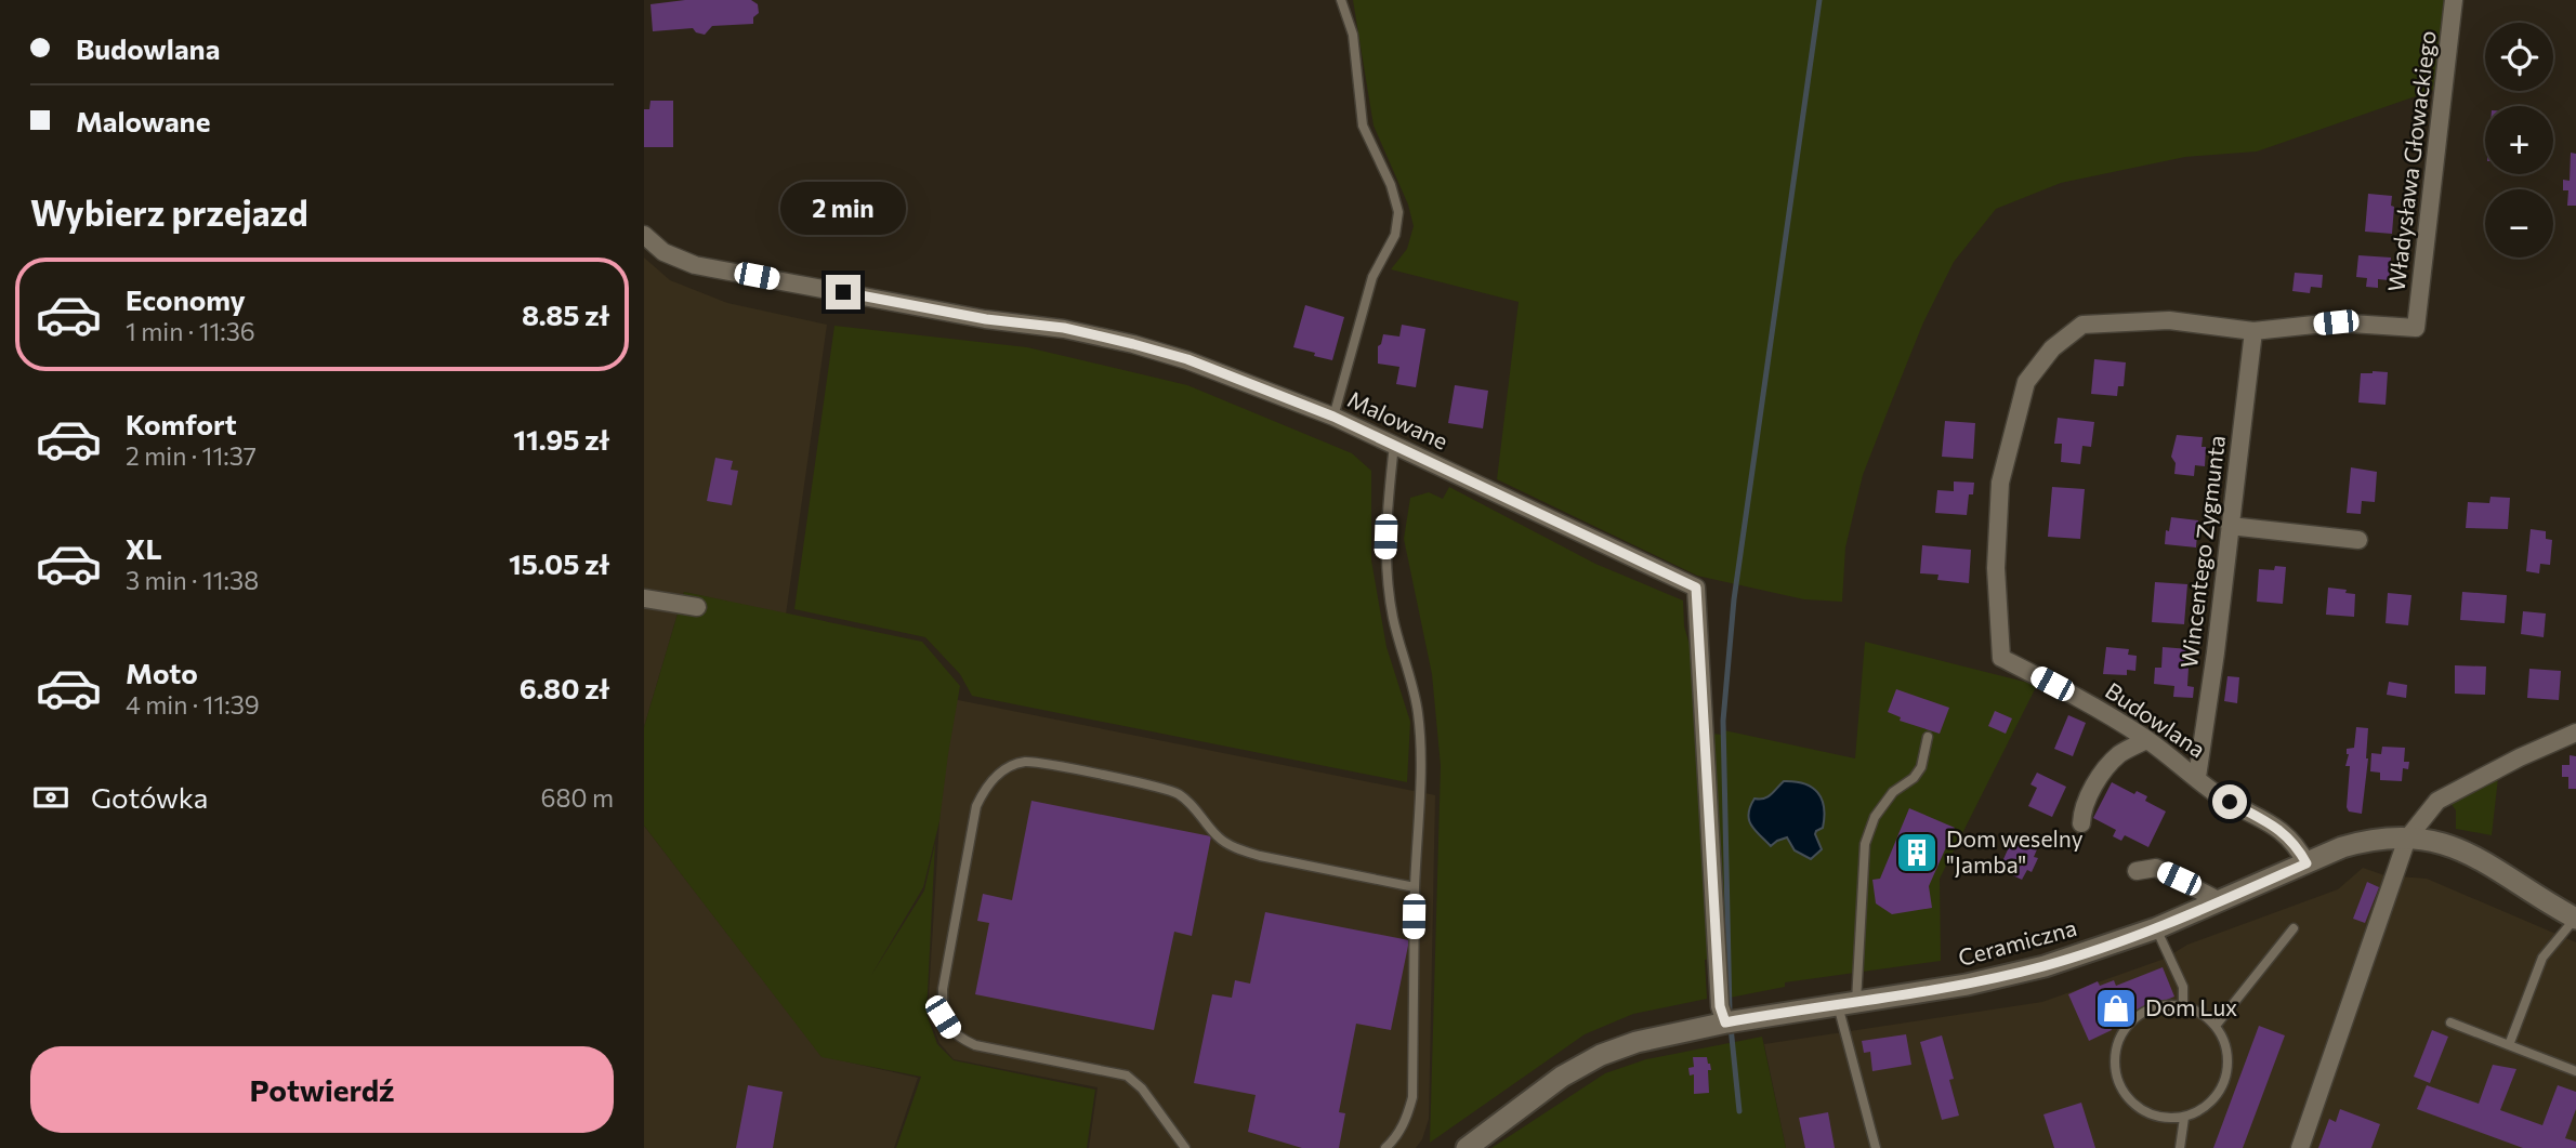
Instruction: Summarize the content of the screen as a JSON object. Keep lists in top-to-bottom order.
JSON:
{
  "streets": {
    "street": [
      "Władysława Głowackiego",
      "Malowane",
      "Wincentego Zygmunta",
      "Budowlana",
      "Ceramiczna"
    ]
  },
  "crossings": [
    ["Władysława Głowackiego", "Wincentego Zygmunta"],
    ["Władysława Głowackiego", "Budowlana"],
    ["Malowane", "Ceramiczna"],
    ["Wincentego Zygmunta", "Budowlana"],
    ["Budowlana", "Ceramiczna"]
  ],
  "places": {
    "building": ["Dom weselny \"Jamba\""],
    "shop": ["Dom Lux"]
  },
  "page": {
    "banner": ["Budowlana", "Malowane"],
    "map_buttons": ["+", "−"],
    "heading": "Wybierz przejazd",
    "bubble": "2 min",
    "list": [
      {
        "name": "Economy",
        "note": "1 min · 11:36",
        "value": "8.85 zł"
      },
      {
        "name": "Komfort",
        "note": "2 min · 11:37",
        "value": "11.95 zł"
      },
      {
        "name": "XL",
        "note": "3 min · 11:38",
        "value": "15.05 zł"
      },
      {
        "name": "Moto",
        "note": "4 min · 11:39",
        "value": "6.80 zł"
      }
    ],
    "pay": ["Gotówka", "680 m"],
    "buttons": "Potwierdź"
  }
}
